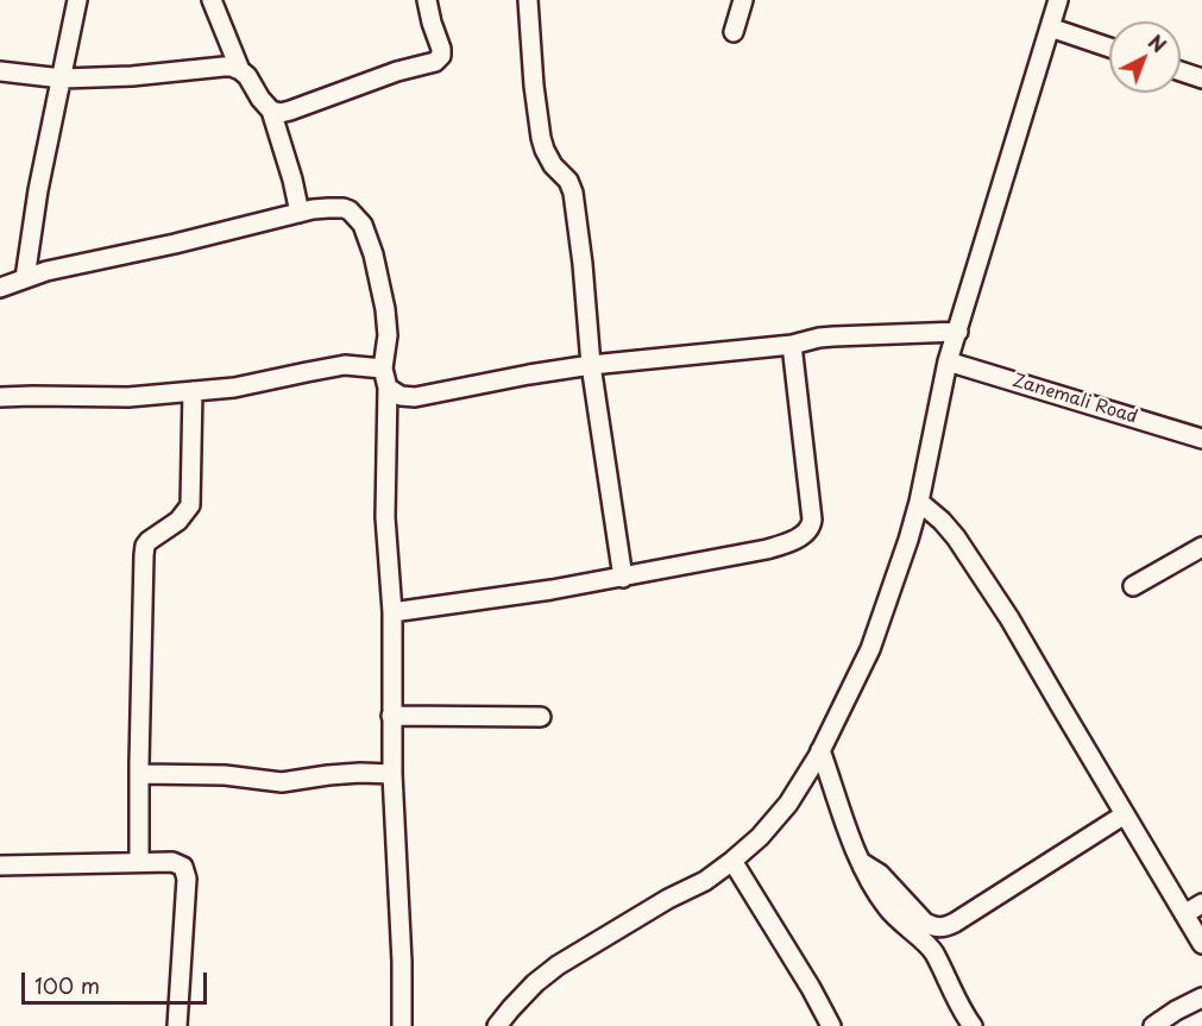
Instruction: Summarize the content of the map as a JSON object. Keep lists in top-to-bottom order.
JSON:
{
  "streets": {
    "street": ["Zanemali Road"]
  },
  "scale_bar": "100 m",
  "north": "top right"
}
